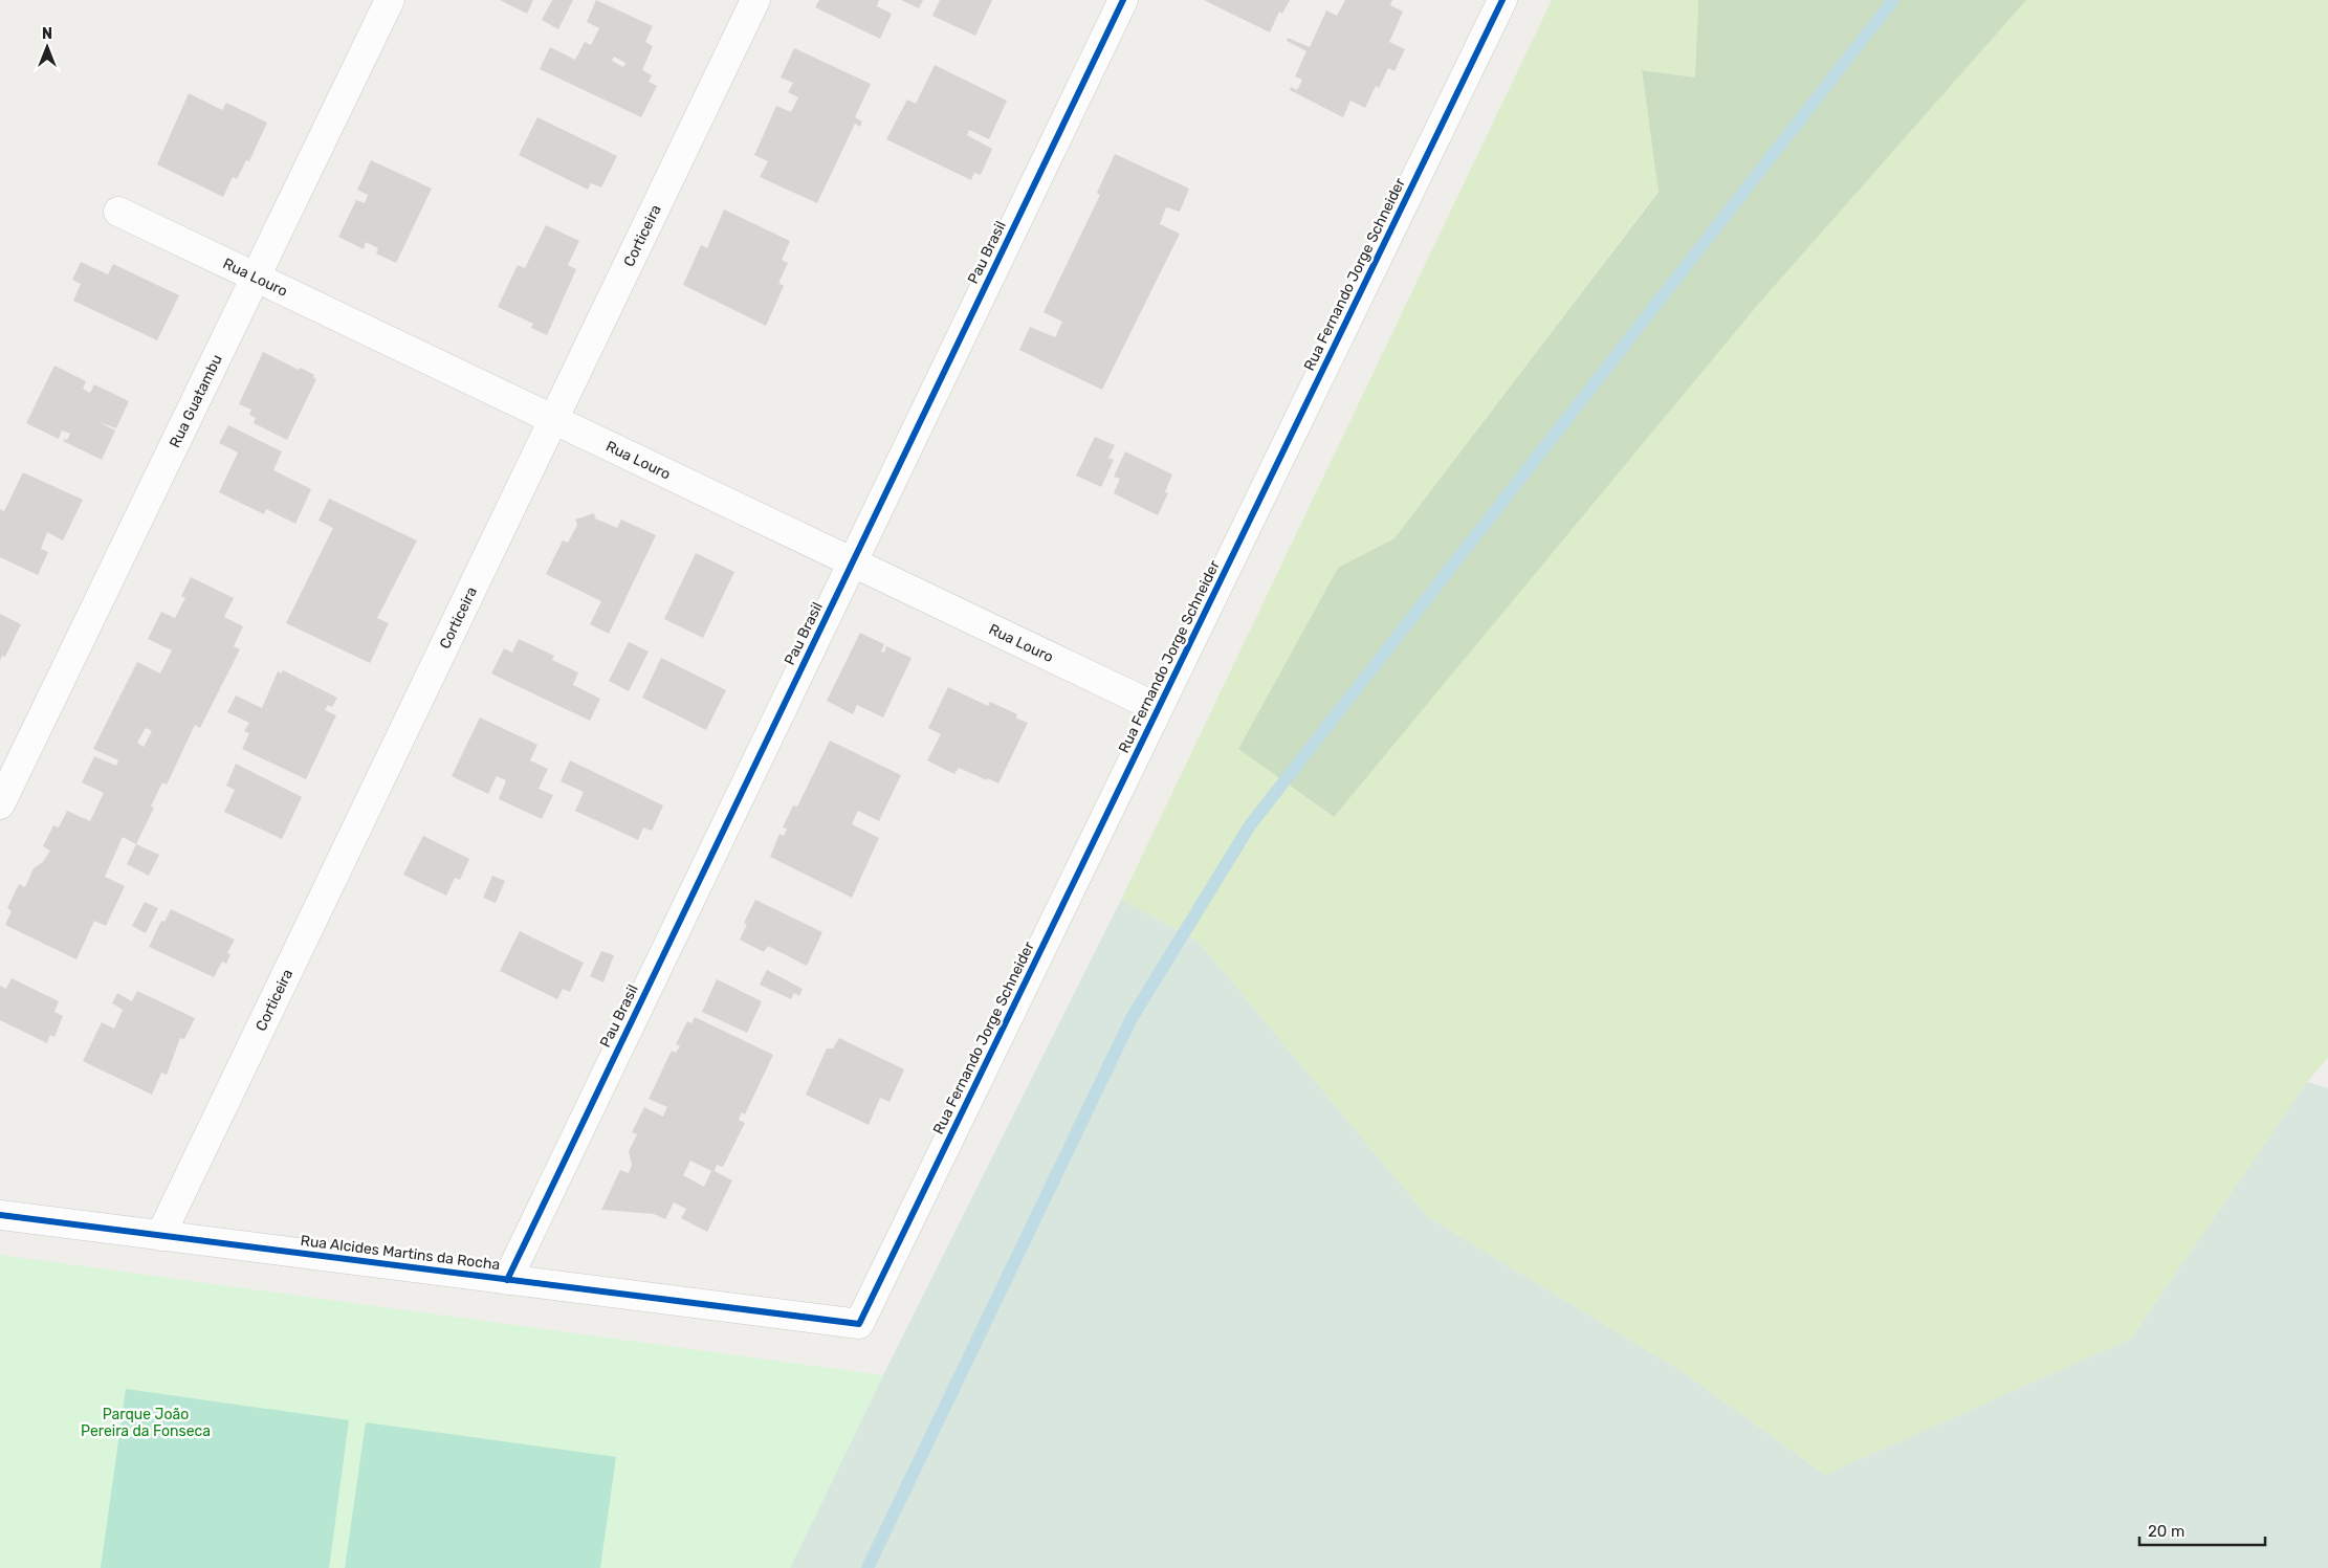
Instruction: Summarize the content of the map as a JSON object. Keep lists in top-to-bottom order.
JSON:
{
  "streets": {
    "street": [
      "Corticeira",
      "Pau Brasil",
      "Rua Fernando Jorge Schneider",
      "Rua Louro",
      "Rua Guatambu",
      "Rua Alcides Martins da Rocha"
    ]
  },
  "crossings": [
    ["Corticeira", "Rua Louro"],
    ["Corticeira", "Rua Alcides Martins da Rocha"],
    ["Pau Brasil", "Rua Louro"],
    ["Pau Brasil", "Rua Alcides Martins da Rocha"],
    ["Rua Fernando Jorge Schneider", "Rua Louro"],
    ["Rua Fernando Jorge Schneider", "Rua Alcides Martins da Rocha"],
    ["Rua Louro", "Rua Guatambu"]
  ],
  "parks": ["Parque João Pereira da Fonseca"],
  "scale_bar": "20 m",
  "north": "top"
}
